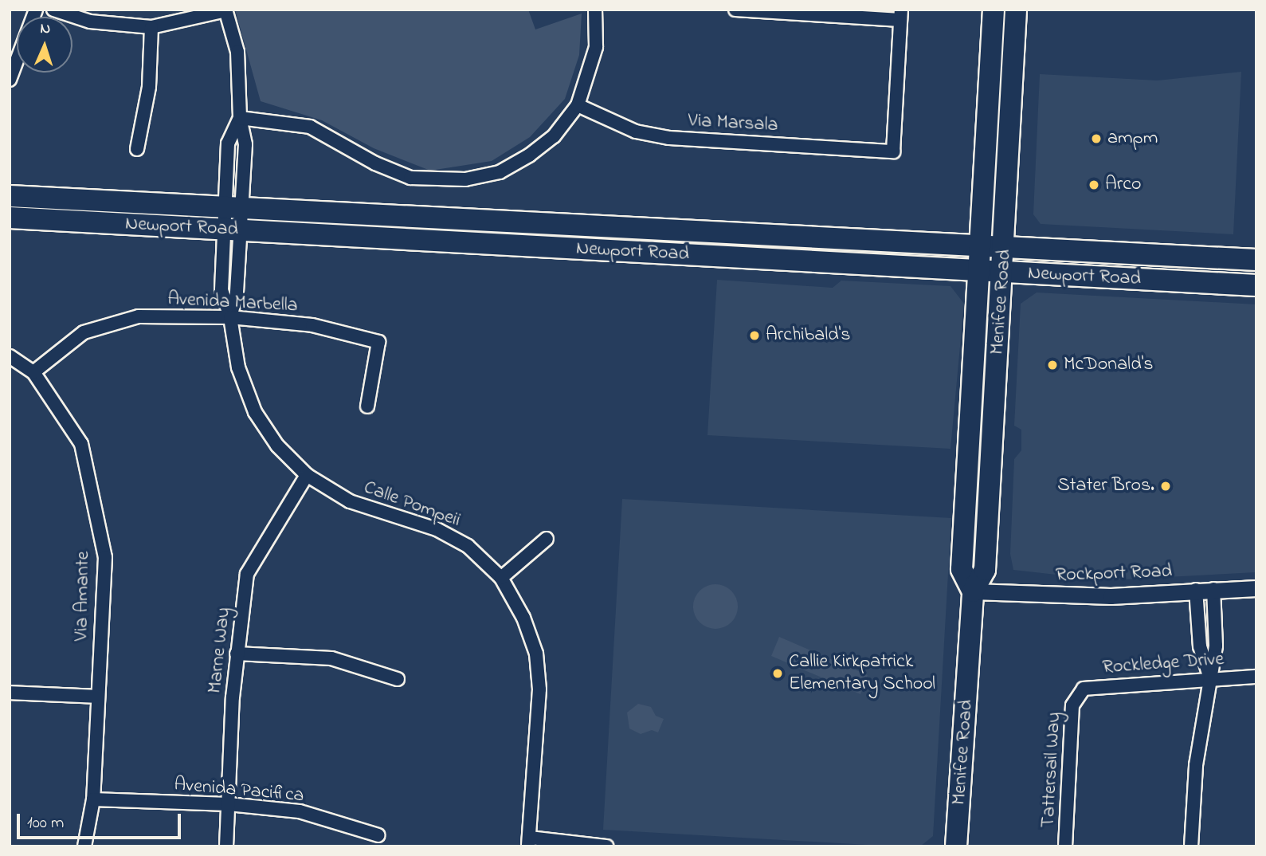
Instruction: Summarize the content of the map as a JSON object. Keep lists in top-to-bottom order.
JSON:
{
  "streets": {
    "main road": ["Newport Road", "Menifee Road"],
    "street": [
      "Via Marsala",
      "Avenida Marbella",
      "Calle Pompeii",
      "Rockport Road",
      "Via Amante",
      "Marne Way",
      "Rockledge Drive",
      "Tattersail Way",
      "Avenida Pacifica"
    ]
  },
  "crossings": [
    ["Newport Road", "Menifee Road"],
    ["Newport Road", "Calle Pompeii"],
    ["Menifee Road", "Rockport Road"],
    ["Avenida Marbella", "Calle Pompeii"],
    ["Avenida Marbella", "Via Amante"],
    ["Calle Pompeii", "Marne Way"],
    ["Via Amante", "Avenida Pacifica"],
    ["Marne Way", "Avenida Pacifica"],
    ["Rockledge Drive", "Tattersail Way"]
  ],
  "places": [
    "ampm",
    "Arco",
    "Archibald's",
    "McDonald's",
    "Stater Bros.",
    "Callie Kirkpatrick Elementary School"
  ],
  "scale_bar": "100 m",
  "north": "top"
}
